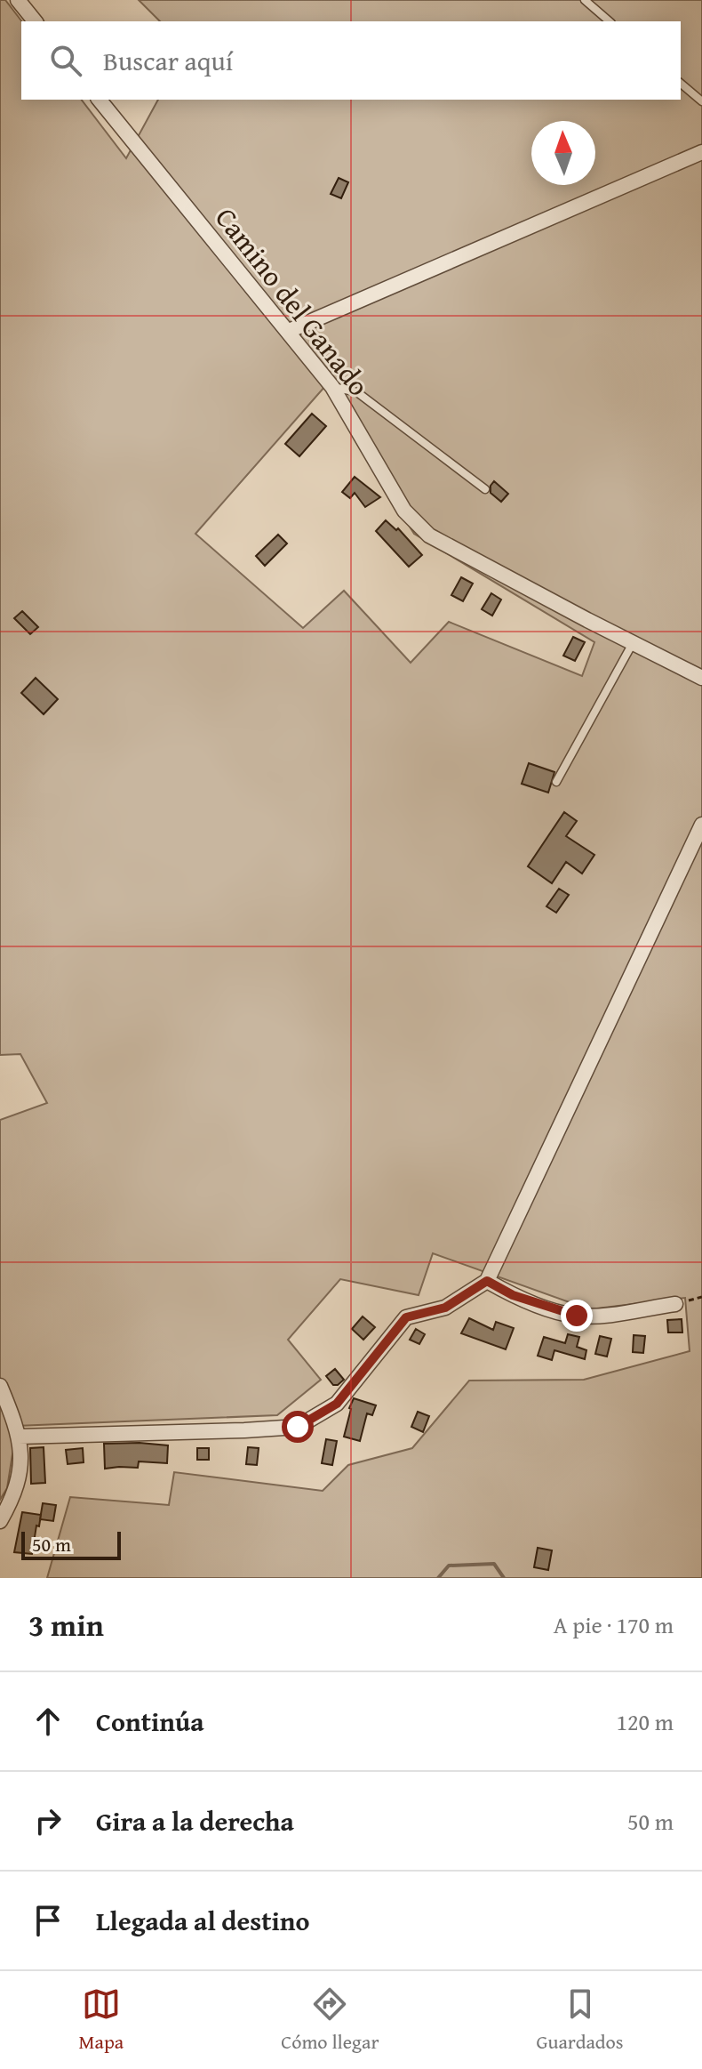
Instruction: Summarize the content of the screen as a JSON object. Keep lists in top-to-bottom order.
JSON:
{
  "streets": {
    "street": ["Camino del Ganado"]
  },
  "scale_bar": "50 m",
  "north": "top",
  "page": {
    "search": "Buscar aquí",
    "scale": "50 m",
    "heading": ["3 min", "A pie · 170 m"],
    "list": [
      ["Continúa", "120 m"],
      ["Gira a la derecha", "50 m"],
      "Llegada al destino"
    ],
    "nav": ["Mapa", "Cómo llegar", "Guardados"]
  }
}
